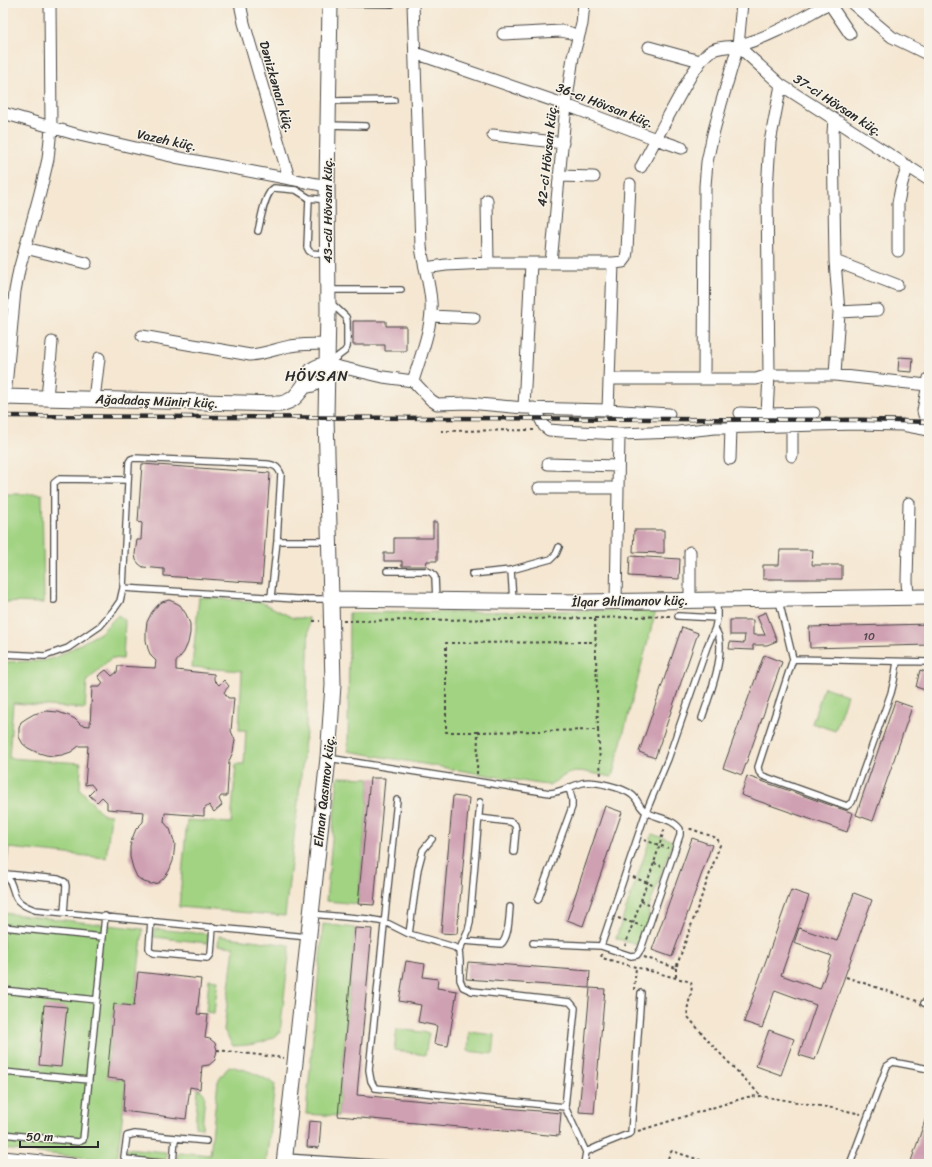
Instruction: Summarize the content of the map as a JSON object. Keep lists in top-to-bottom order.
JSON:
{
  "streets": {
    "main road": [
      "43-cü Hövsan küç.",
      "Ağadadaş Müniri küç.",
      "İlqar Əhlimanov küç.",
      "Elman Qasımov küç."
    ],
    "street": [
      "Dənizkənarı küç.",
      "36-cı Hövsan küç.",
      "37-ci Hövsan küç.",
      "Vazeh küç.",
      "42-ci Hövsan küç."
    ]
  },
  "crossings": [
    ["Dənizkənarı küç.", "Vazeh küç."],
    ["36-cı Hövsan küç.", "37-ci Hövsan küç."],
    ["36-cı Hövsan küç.", "42-ci Hövsan küç."],
    ["Vazeh küç.", "43-cü Hövsan küç."],
    ["43-cü Hövsan küç.", "Ağadadaş Müniri küç."],
    ["43-cü Hövsan küç.", "Elman Qasımov küç."],
    ["İlqar Əhlimanov küç.", "Elman Qasımov küç."]
  ],
  "districts": ["HÖVSAN"],
  "house_numbers": ["10"],
  "scale_bar": "50 m"
}
